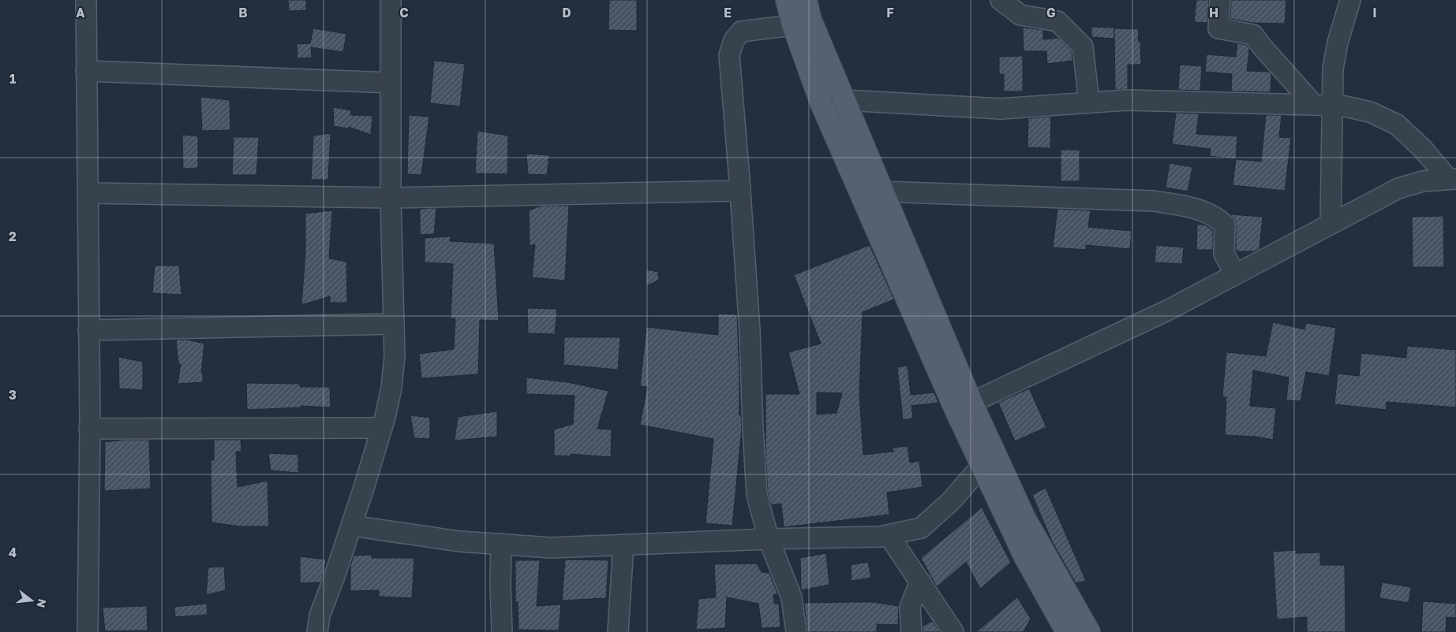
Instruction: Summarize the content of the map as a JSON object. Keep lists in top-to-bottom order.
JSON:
{
  "north": "right",
  "grid": {
    "columns": [
      "A",
      "B",
      "C",
      "D",
      "E",
      "F",
      "G",
      "H",
      "I"
    ],
    "rows": [
      "1",
      "2",
      "3",
      "4"
    ]
  }
}
